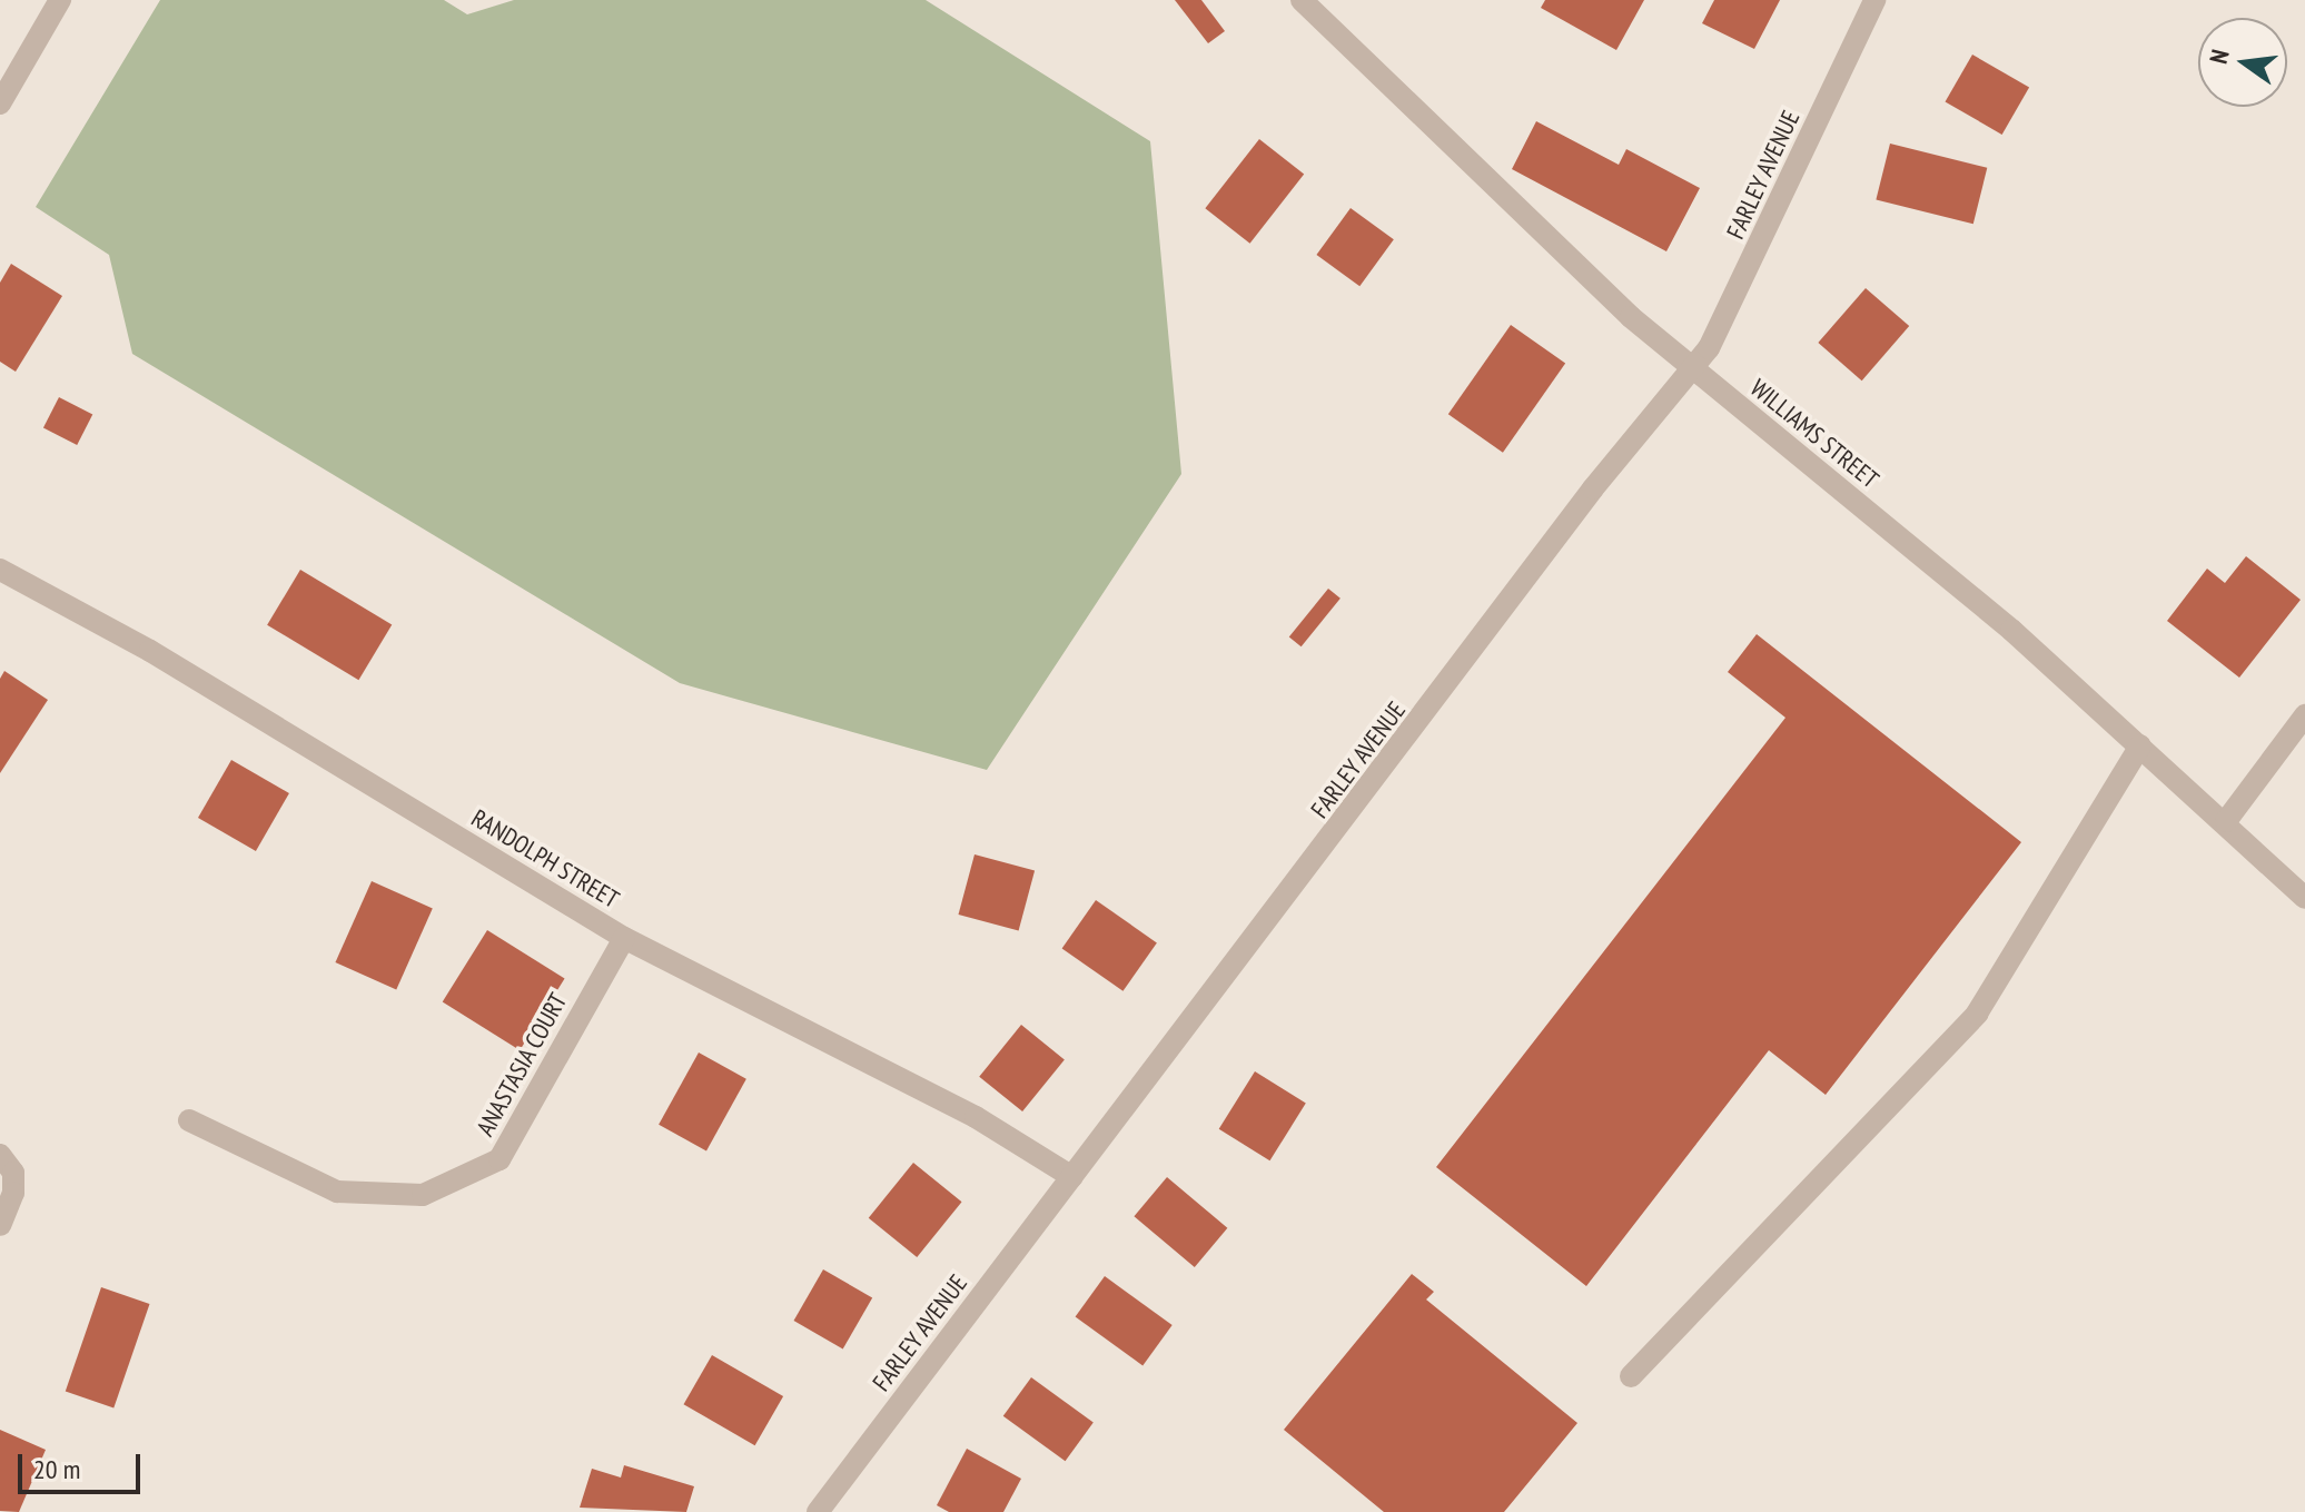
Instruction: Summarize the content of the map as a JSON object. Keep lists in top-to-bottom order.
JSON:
{
  "streets": {
    "street": [
      "FARLEY AVENUE",
      "WILLIAMS STREET",
      "RANDOLPH STREET",
      "ANASTASIA COURT"
    ]
  },
  "crossings": [
    ["FARLEY AVENUE", "WILLIAMS STREET"],
    ["FARLEY AVENUE", "RANDOLPH STREET"],
    ["RANDOLPH STREET", "ANASTASIA COURT"]
  ],
  "scale_bar": "20 m",
  "north": "left"
}
